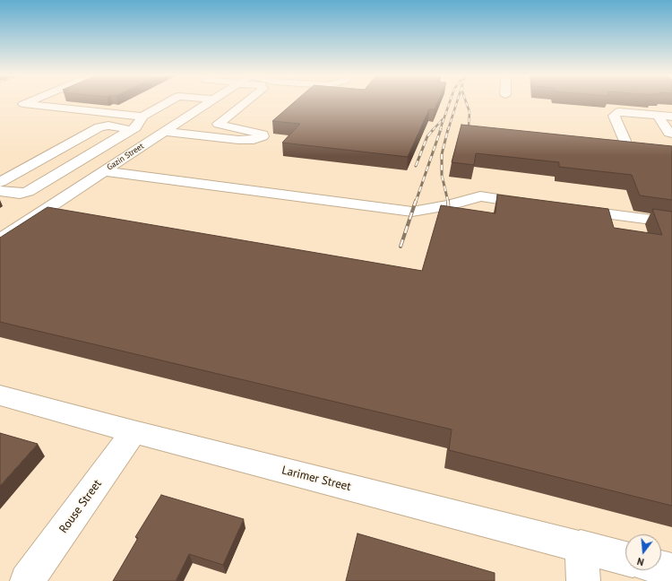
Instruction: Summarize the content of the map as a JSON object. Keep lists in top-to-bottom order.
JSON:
{
  "streets": {
    "street": ["Gazin Street", "Larimer Street", "Rouse Street"]
  },
  "crossings": [
    ["Larimer Street", "Rouse Street"]
  ],
  "north": "bottom"
}
